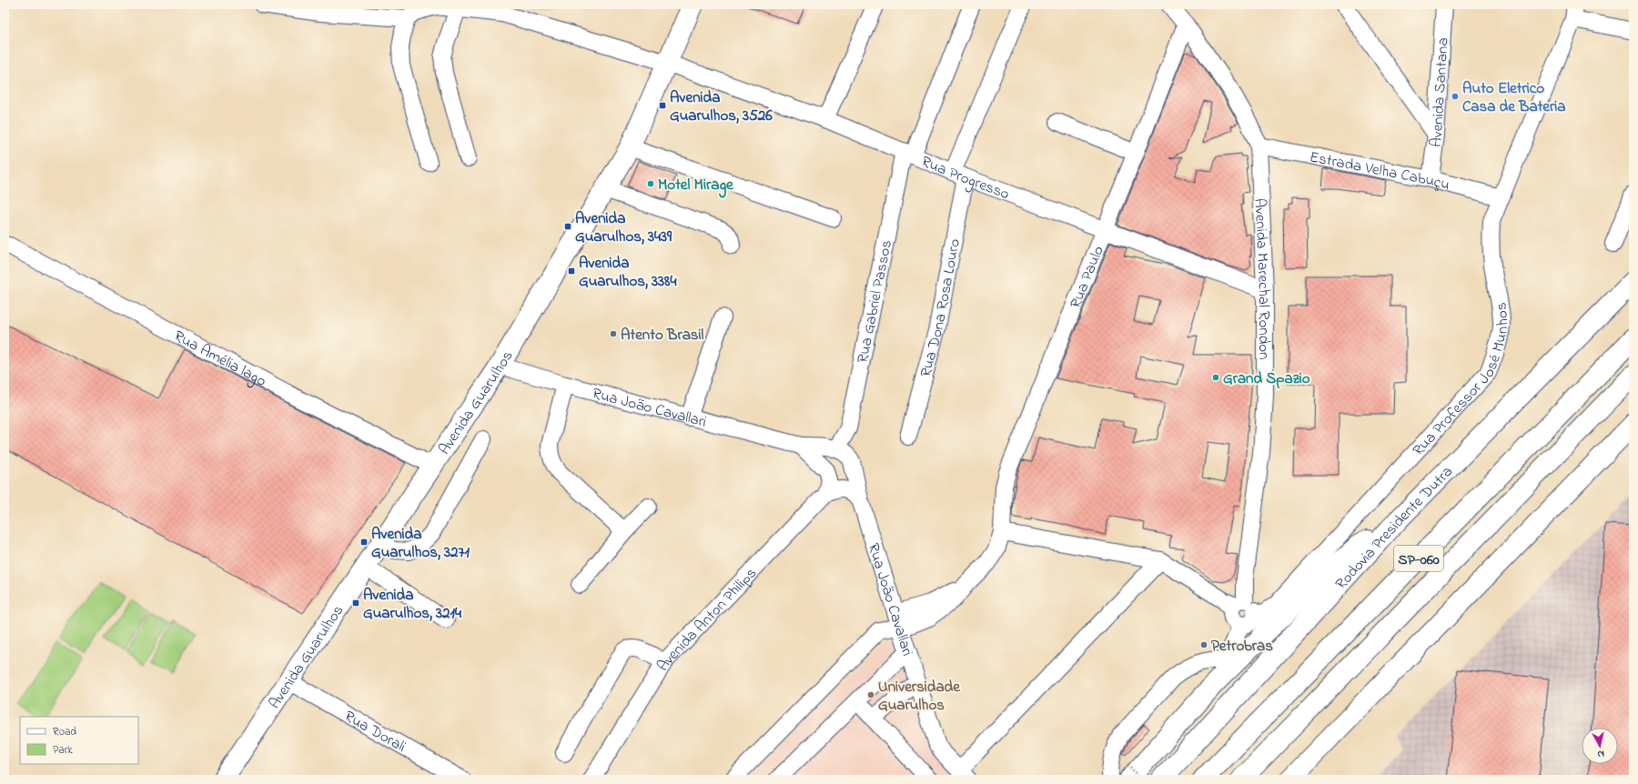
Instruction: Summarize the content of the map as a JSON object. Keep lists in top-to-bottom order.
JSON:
{
  "streets": {
    "main road": ["Avenida Guarulhos", "Rodovia Presidente Dutra", "SP-060"],
    "street": [
      "Avenida Santana",
      "Estrada Velha Cabuçu",
      "Rua Progresso",
      "Rua Paulo",
      "Avenida Marechal Rondon",
      "Rua Gabriel Passos",
      "Rua Dona Rosa Louro",
      "Rua Amélia lago",
      "Rua Professor José Munhos",
      "Rua João Cavallari",
      "Avenida Anton Philips",
      "Rua Dorali"
    ]
  },
  "crossings": [
    ["Avenida Santana", "Estrada Velha Cabuçu"],
    ["Estrada Velha Cabuçu", "Avenida Marechal Rondon"],
    ["Estrada Velha Cabuçu", "Rua Professor José Munhos"],
    ["Rua Progresso", "Rua Paulo"],
    ["Rua Progresso", "Avenida Marechal Rondon"],
    ["Rua Progresso", "Rua Gabriel Passos"],
    ["Rua Progresso", "Rua Dona Rosa Louro"],
    ["Rua Progresso", "Avenida Guarulhos"],
    ["Rua Paulo", "Avenida Marechal Rondon"],
    ["Rua Paulo", "Rua João Cavallari"],
    ["Avenida Marechal Rondon", "Rua Professor José Munhos"],
    ["Rua Gabriel Passos", "Rua João Cavallari"],
    ["Rua Amélia lago", "Avenida Guarulhos"],
    ["Avenida Guarulhos", "Rua João Cavallari"],
    ["Avenida Guarulhos", "Rua Dorali"]
  ],
  "places": {
    "other": [
      "Auto Eletrico Casa de Bateria",
      "Motel Mirage",
      "Atento Brasil",
      "Grand Spazio",
      "Petrobras",
      "Universidade Guarulhos"
    ],
    "transit": [
      "Avenida Guarulhos, 3526",
      "Avenida Guarulhos, 3439",
      "Avenida Guarulhos, 3384",
      "Avenida Guarulhos, 3271",
      "Avenida Guarulhos, 3214"
    ]
  },
  "legend": ["Road", "Park"],
  "north": "bottom"
}
